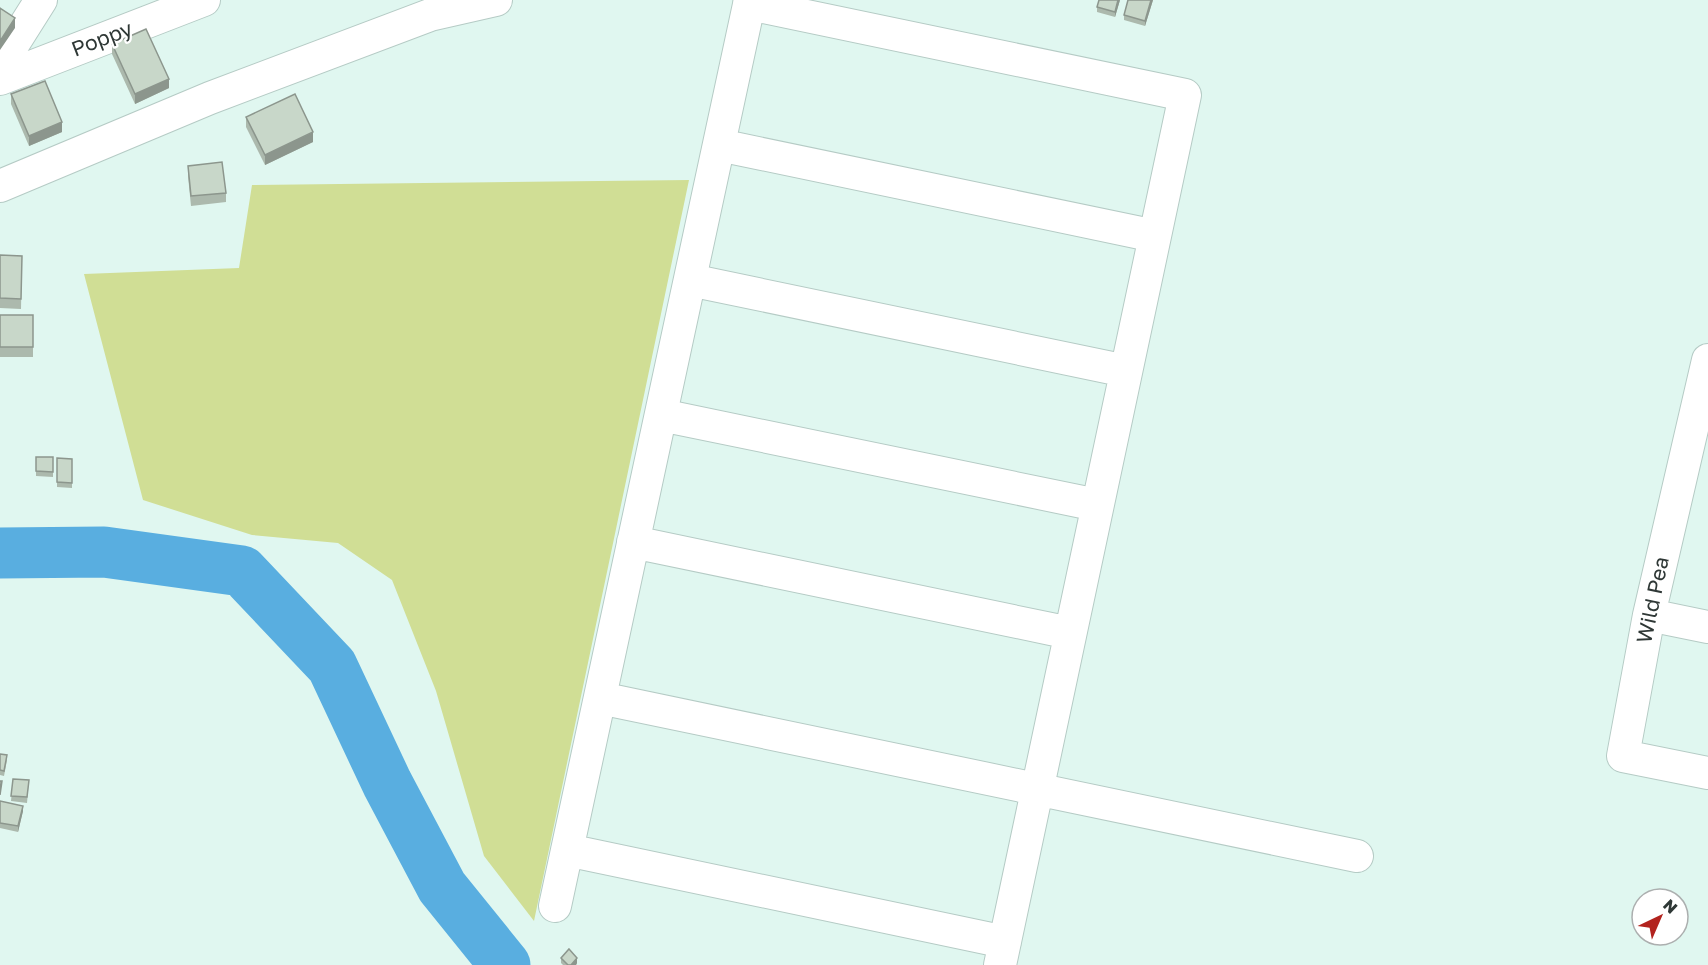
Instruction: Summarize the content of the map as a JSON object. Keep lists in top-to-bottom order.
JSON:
{
  "streets": {
    "street": ["Poppy", "Wild Pea"]
  },
  "north": "top right"
}
